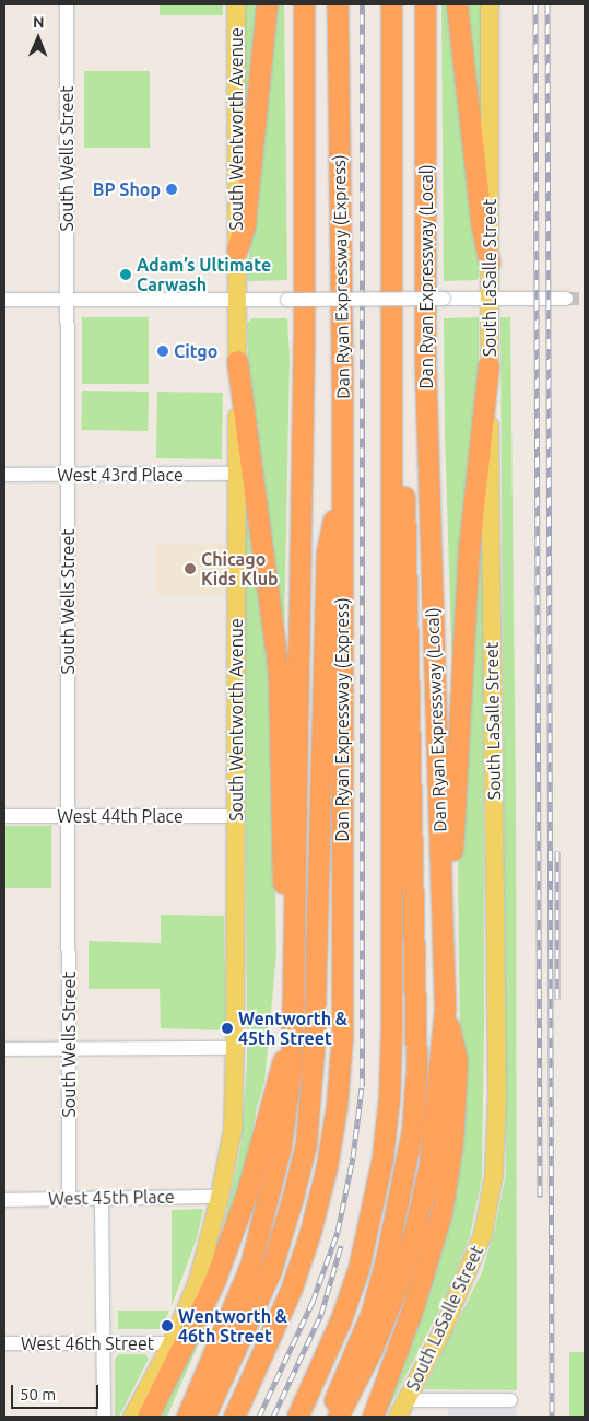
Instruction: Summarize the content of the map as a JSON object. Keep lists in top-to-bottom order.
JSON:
{
  "streets": {
    "highway": ["Dan Ryan Expressway (Express)", "Dan Ryan Expressway (Local)"],
    "main road": ["South Wentworth Avenue", "South LaSalle Street"],
    "street": [
      "South Wells Street",
      "West 43rd Place",
      "West 44th Place",
      "West 45th Place",
      "West 46th Street"
    ]
  },
  "crossings": [
    ["South Wentworth Avenue", "West 43rd Place"],
    ["South Wentworth Avenue", "West 44th Place"],
    ["South Wentworth Avenue", "West 45th Place"],
    ["South Wentworth Avenue", "West 46th Street"],
    ["South Wells Street", "West 43rd Place"],
    ["South Wells Street", "West 44th Place"],
    ["South Wells Street", "West 45th Place"]
  ],
  "places": [
    "BP Shop",
    "Adam’s Ultimate Carwash",
    "Citgo",
    "Chicago Kids Klub",
    "Wentworth & 45th Street",
    "Wentworth & 46th Street"
  ],
  "scale_bar": "50 m",
  "north": "top"
}
